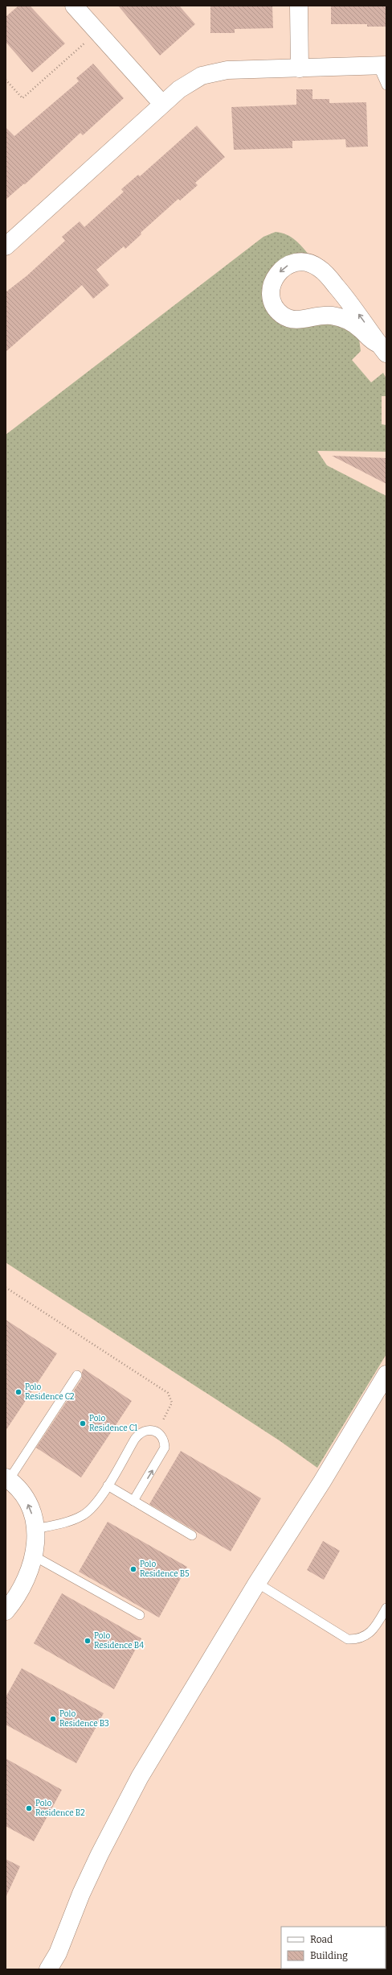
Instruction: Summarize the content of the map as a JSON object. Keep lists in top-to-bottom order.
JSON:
{
  "places": [
    "Polo Residence C2",
    "Polo Residence C1",
    "Polo Residence B5",
    "Polo Residence B4",
    "Polo Residence B3",
    "Polo Residence B2"
  ],
  "legend": ["Road", "Building"]
}
